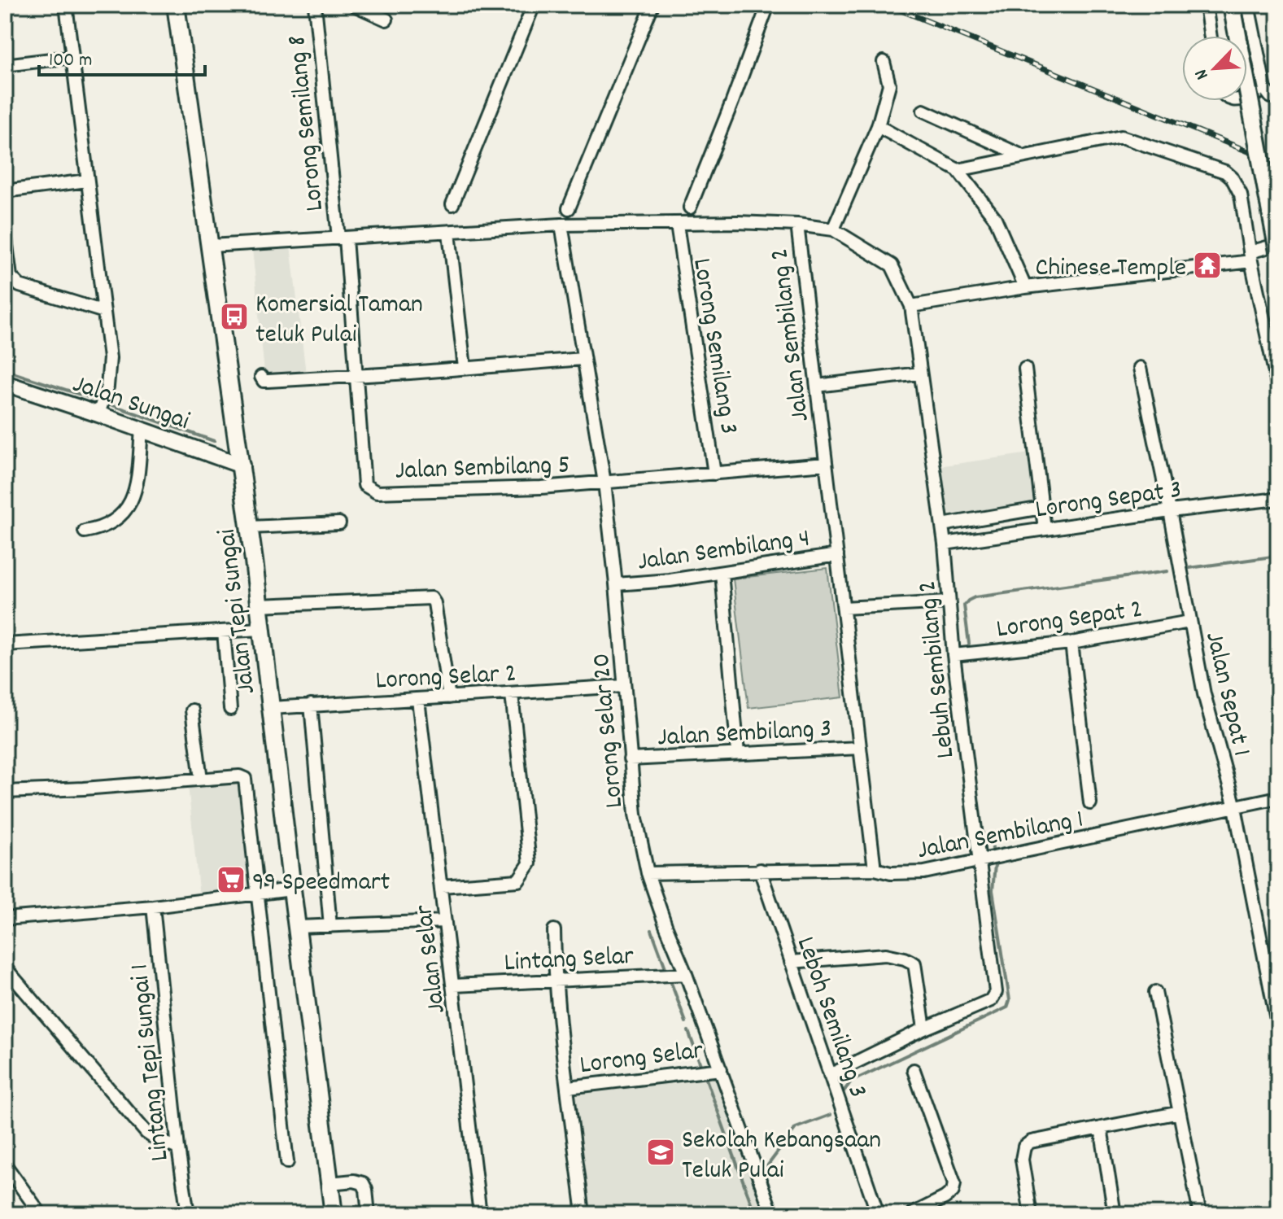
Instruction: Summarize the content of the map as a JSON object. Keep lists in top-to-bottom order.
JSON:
{
  "streets": {
    "main road": ["Jalan Tepi Sungai"],
    "street": [
      "Lorong Semilang 8",
      "Jalan Sembilang 2",
      "Lorong Semilang 3",
      "Jalan Sungai",
      "Jalan Sembilang 5",
      "Lorong Sepat 3",
      "Jalan Sembilang 4",
      "Lorong Sepat 2",
      "Lebuh Sembilang 2",
      "Lorong Selar 2",
      "Jalan Sepat 1",
      "Lorong Selar 20",
      "Jalan Sembilang 3",
      "Jalan Sembilang 1",
      "Lintang Selar",
      "Jalan Selar",
      "Leboh Semilang 3",
      "Lorong Selar",
      "Lintang Tepi Sungai 1"
    ]
  },
  "crossings": [
    ["Lorong Semilang 8", "Jalan Sembilang 2"],
    ["Lorong Semilang 8", "Jalan Sembilang 5"],
    ["Jalan Sembilang 2", "Lorong Semilang 3"],
    ["Jalan Sembilang 2", "Jalan Sembilang 5"],
    ["Jalan Sembilang 2", "Jalan Sembilang 4"],
    ["Jalan Sembilang 2", "Jalan Tepi Sungai"],
    ["Jalan Sembilang 2", "Lebuh Sembilang 2"],
    ["Jalan Sembilang 2", "Lorong Selar 20"],
    ["Jalan Sembilang 2", "Jalan Sembilang 3"],
    ["Jalan Sembilang 2", "Jalan Sembilang 1"],
    ["Lorong Semilang 3", "Jalan Sembilang 5"],
    ["Jalan Sungai", "Jalan Tepi Sungai"],
    ["Jalan Sembilang 5", "Lorong Selar 20"],
    ["Lorong Sepat 3", "Lebuh Sembilang 2"],
    ["Lorong Sepat 3", "Jalan Sepat 1"],
    ["Jalan Sembilang 4", "Lorong Selar 20"],
    ["Jalan Tepi Sungai", "Lorong Selar 2"],
    ["Lorong Sepat 2", "Lebuh Sembilang 2"],
    ["Lorong Sepat 2", "Jalan Sepat 1"],
    ["Lebuh Sembilang 2", "Jalan Sembilang 1"],
    ["Lebuh Sembilang 2", "Leboh Semilang 3"],
    ["Lorong Selar 2", "Lorong Selar 20"],
    ["Lorong Selar 2", "Jalan Selar"],
    ["Jalan Sepat 1", "Jalan Sembilang 1"],
    ["Lorong Selar 20", "Jalan Sembilang 3"],
    ["Lorong Selar 20", "Jalan Sembilang 1"],
    ["Lorong Selar 20", "Lintang Selar"],
    ["Lorong Selar 20", "Lorong Selar"],
    ["Jalan Sembilang 1", "Leboh Semilang 3"],
    ["Lintang Selar", "Jalan Selar"],
    ["Lintang Selar", "Lorong Selar"]
  ],
  "places": {
    "temple": ["Chinese Temple"],
    "bus stop": ["Komersial Taman teluk Pulai"],
    "supermarket": ["99 Speedmart"],
    "school or university": ["Sekolah Kebangsaan Teluk Pulai"]
  },
  "scale_bar": "100 m",
  "north": "bottom left"
}
